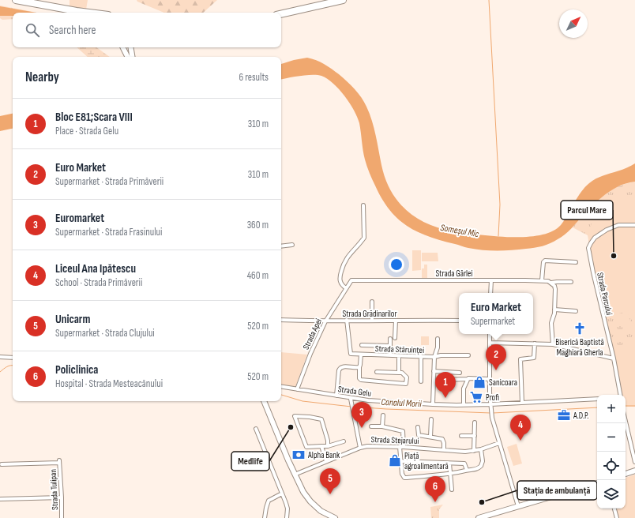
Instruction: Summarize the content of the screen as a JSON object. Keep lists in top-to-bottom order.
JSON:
{
  "streets": {
    "street": [
      "Strada Gârlei",
      "Strada Parcului",
      "Strada Grădinarilor",
      "Strada Apei",
      "Strada Stăruinței",
      "Strada Gelu",
      "Strada Stejarului",
      "Strada Tulipan"
    ]
  },
  "crossings": [
    ["Strada Gârlei", "Strada Apei"],
    ["Strada Grădinarilor", "Strada Apei"],
    ["Strada Grădinarilor", "Strada Stăruinței"],
    ["Strada Apei", "Strada Gelu"],
    ["Strada Stăruinței", "Strada Gelu"]
  ],
  "water": ["Someșul Mic", "Canalul Morii"],
  "places": {
    "other": ["Parcul Mare", "Medlife", "Stația de ambulanță"],
    "church": ["Biserică Baptistă Maghiară Gherla"],
    "shop": ["Sanicoara", "Piață agroalimentară"],
    "supermarket": ["Profi"],
    "office": ["A.D.P."],
    "bank": ["Alpha Bank"]
  },
  "north": "top right",
  "page": {
    "search": "Search here",
    "heading": ["Nearby", "6 results"],
    "list": [
      {
        "mark": "1",
        "name": "Bloc E81;Scara VIII",
        "note": "Place · Strada Gelu",
        "value": "310 m"
      },
      {
        "mark": "2",
        "name": "Euro Market",
        "note": "Supermarket · Strada Primăverii",
        "value": "310 m"
      },
      {
        "mark": "3",
        "name": "Euromarket",
        "note": "Supermarket · Strada Frasinului",
        "value": "360 m"
      },
      {
        "mark": "4",
        "name": "Liceul Ana Ipătescu",
        "note": "School · Strada Primăverii",
        "value": "460 m"
      },
      {
        "mark": "5",
        "name": "Unicarm",
        "note": "Supermarket · Strada Clujului",
        "value": "520 m"
      },
      {
        "mark": "6",
        "name": "Policlinica",
        "note": "Hospital · Strada Mesteacănului",
        "value": "520 m"
      }
    ],
    "popup": ["Euro Market", "Supermarket"],
    "pins": [
      "2",
      "1",
      "3",
      "4",
      "5",
      "6"
    ],
    "map_buttons": ["+", "−"]
  }
}
